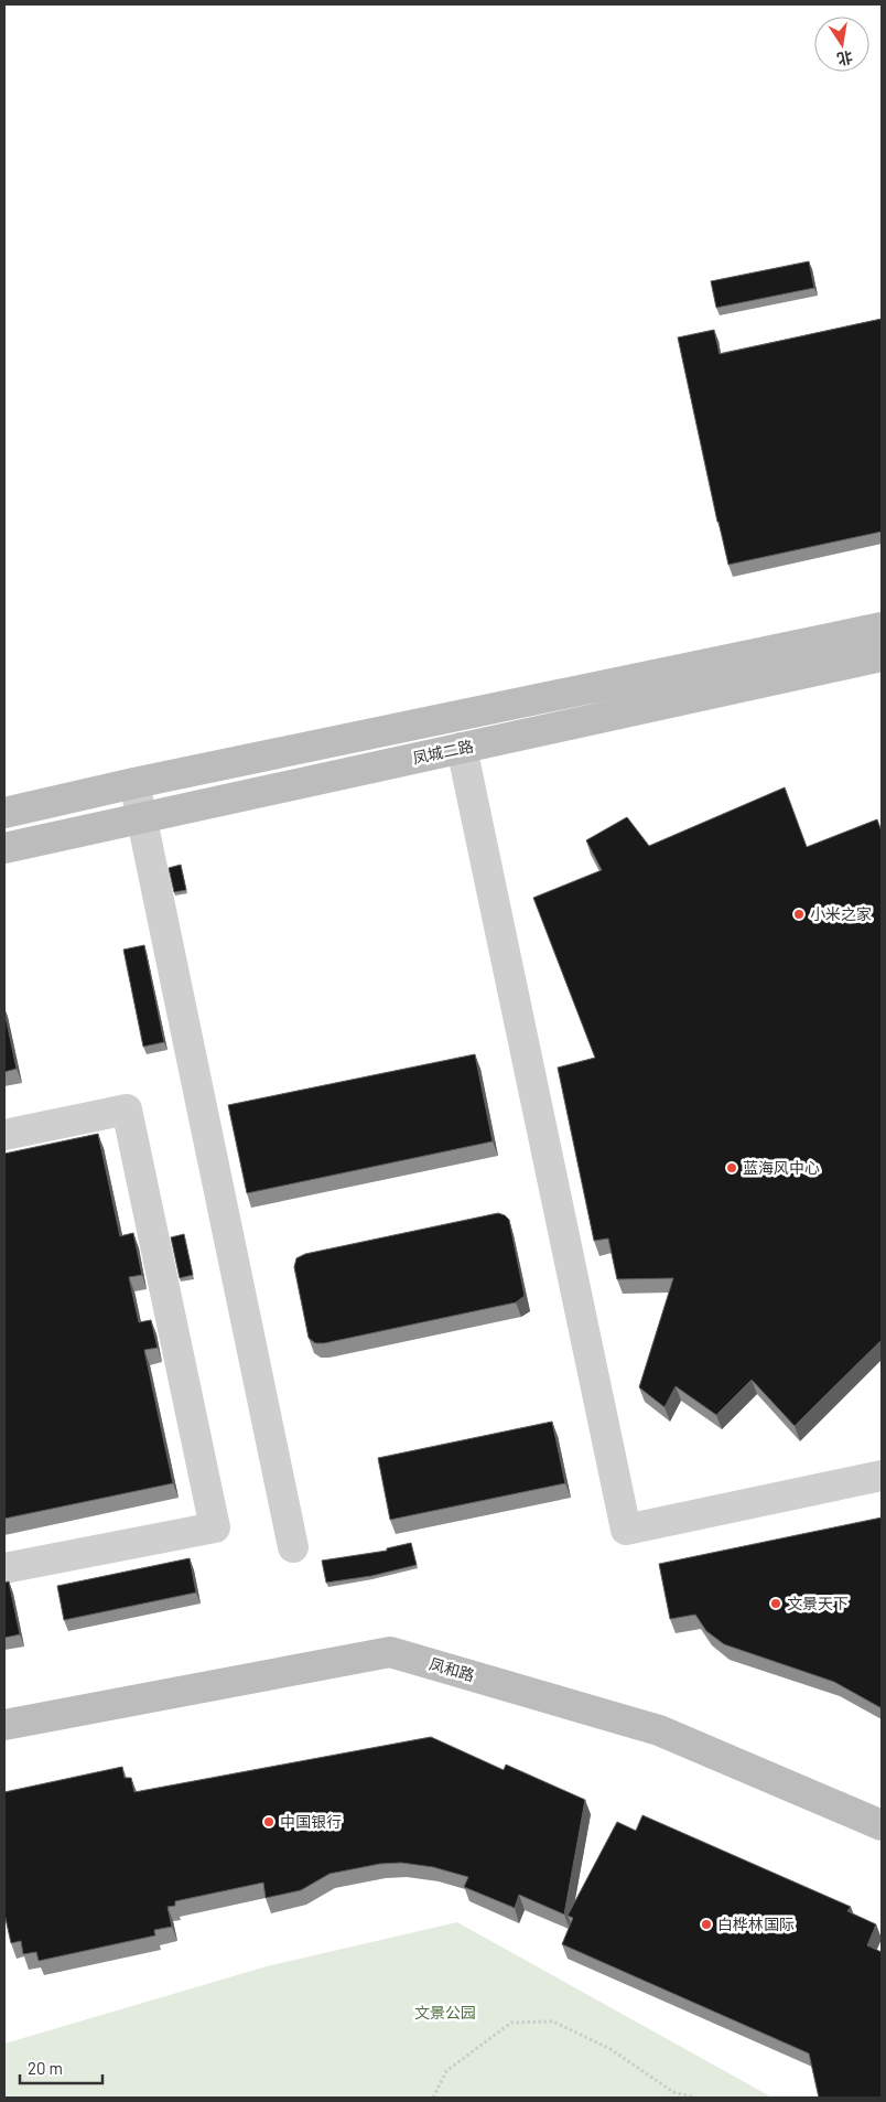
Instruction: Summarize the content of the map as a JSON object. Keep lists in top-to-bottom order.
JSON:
{
  "streets": {
    "main road": ["凤城二路", "凤和路"]
  },
  "parks": ["文景公园"],
  "places": [
    "小米之家",
    "蓝海风中心",
    "文景天下",
    "中国银行",
    "白桦林国际"
  ],
  "scale_bar": "20 m",
  "north": "bottom"
}
